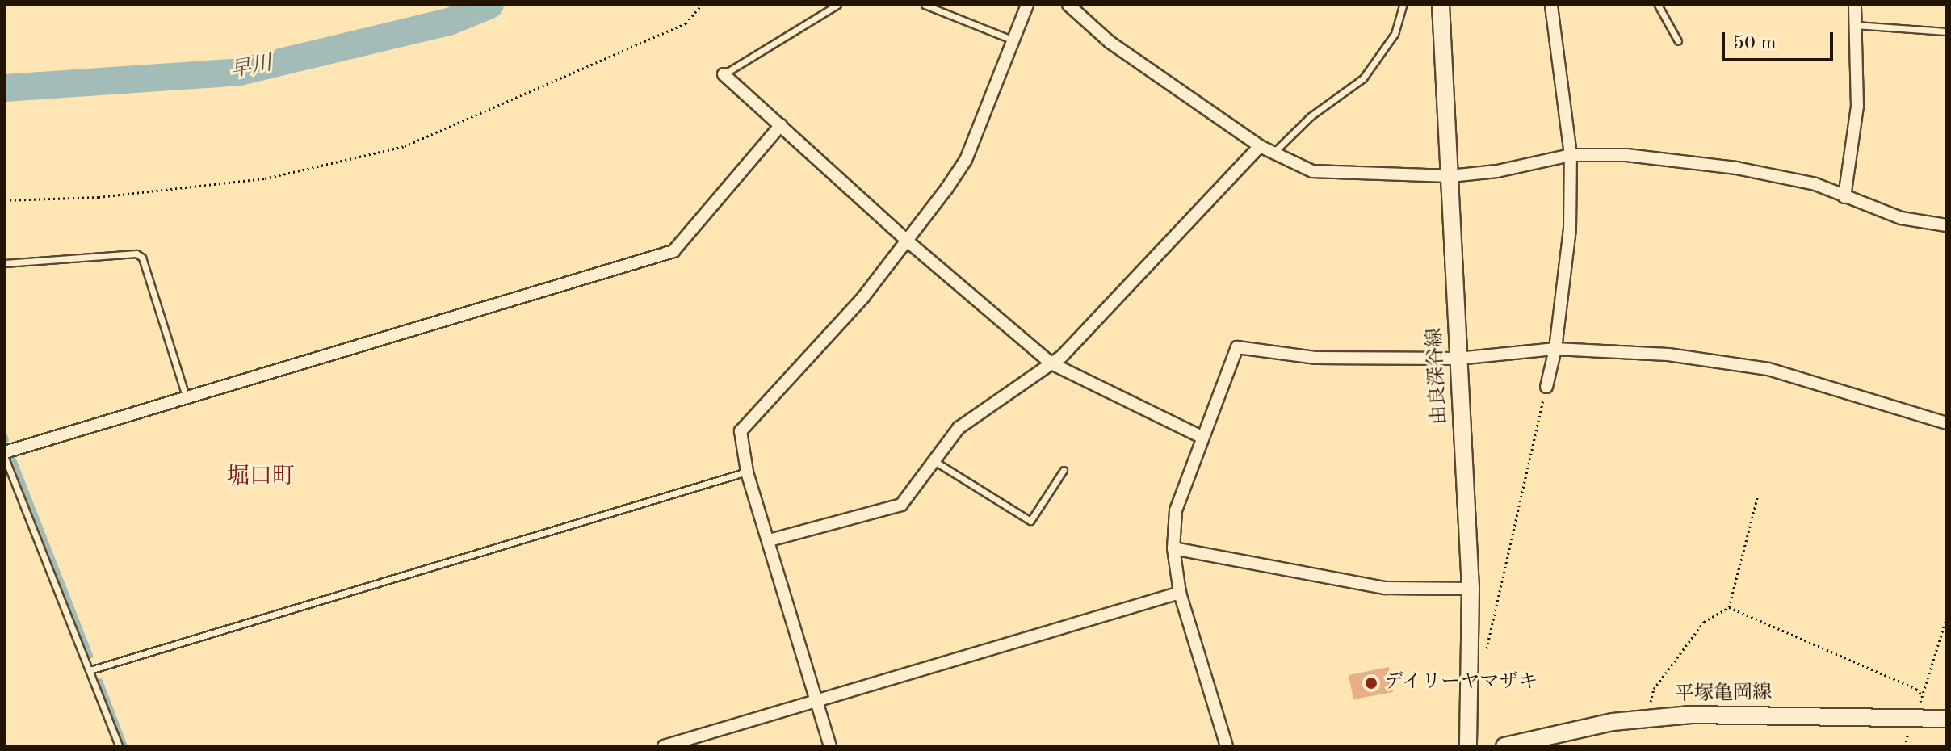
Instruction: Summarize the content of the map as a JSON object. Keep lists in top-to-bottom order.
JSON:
{
  "streets": {
    "main road": ["由良深谷線", "平塚亀岡線"]
  },
  "districts": ["堀口町"],
  "water": ["早川"],
  "places": ["デイリーヤマザキ"],
  "scale_bar": "50 m"
}
